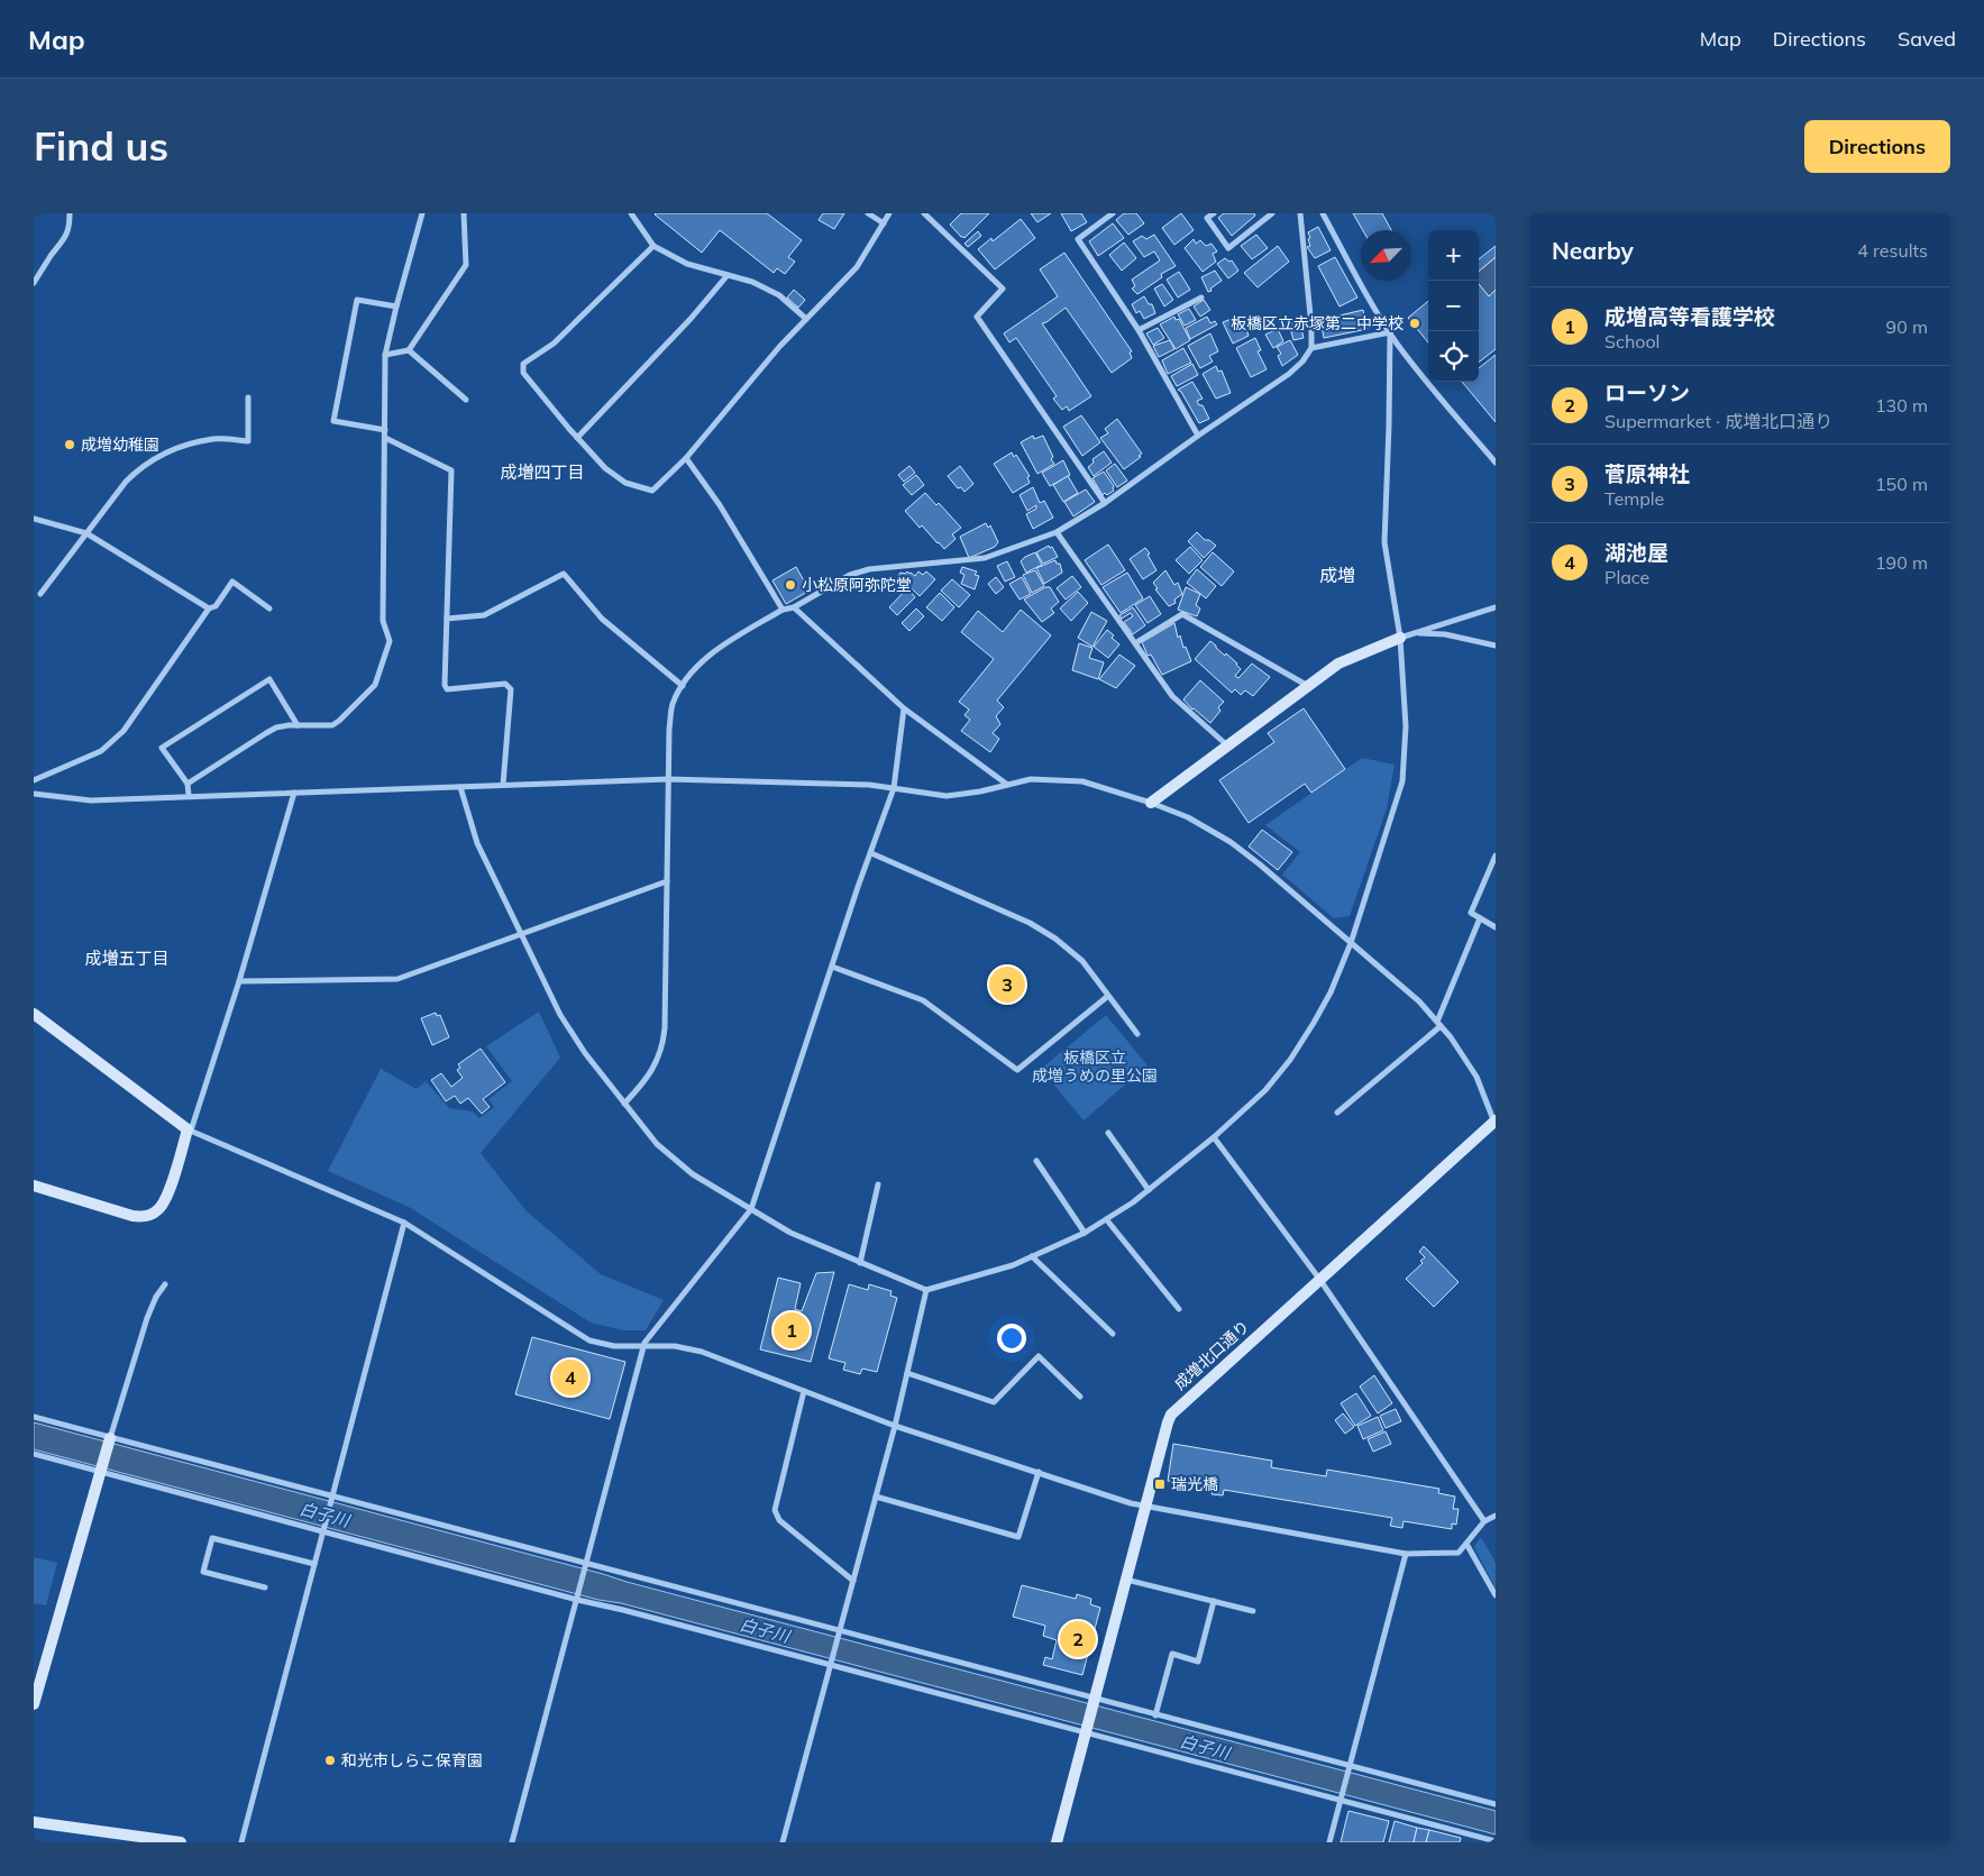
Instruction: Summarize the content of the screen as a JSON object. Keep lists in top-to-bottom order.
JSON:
{
  "streets": {
    "street": ["成増北口通り"]
  },
  "districts": ["成増四丁目", "成増", "成増五丁目"],
  "water": ["白子川"],
  "parks": ["板橋区立 成増うめの里公園"],
  "places": {
    "other": [
      "板橋区立赤塚第二中学校",
      "成増幼稚園",
      "小松原阿弥陀堂",
      "和光市しらこ保育園"
    ],
    "transit": ["瑞光橋"]
  },
  "north": "bottom left",
  "page": {
    "header": "Map",
    "nav": ["Map", "Directions", "Saved"],
    "buttons": "Directions",
    "title": "Find us",
    "heading": ["Nearby", "4 results"],
    "map_buttons": ["+", "−"],
    "list": [
      {
        "mark": "1",
        "name": "成増高等看護学校",
        "note": "School",
        "value": "90 m"
      },
      {
        "mark": "2",
        "name": "ローソン",
        "note": "Supermarket · 成増北口通り",
        "value": "130 m"
      },
      {
        "mark": "3",
        "name": "菅原神社",
        "note": "Temple",
        "value": "150 m"
      },
      {
        "mark": "4",
        "name": "湖池屋",
        "note": "Place",
        "value": "190 m"
      }
    ],
    "pins": [
      "3",
      "1",
      "4",
      "2"
    ]
  }
}
